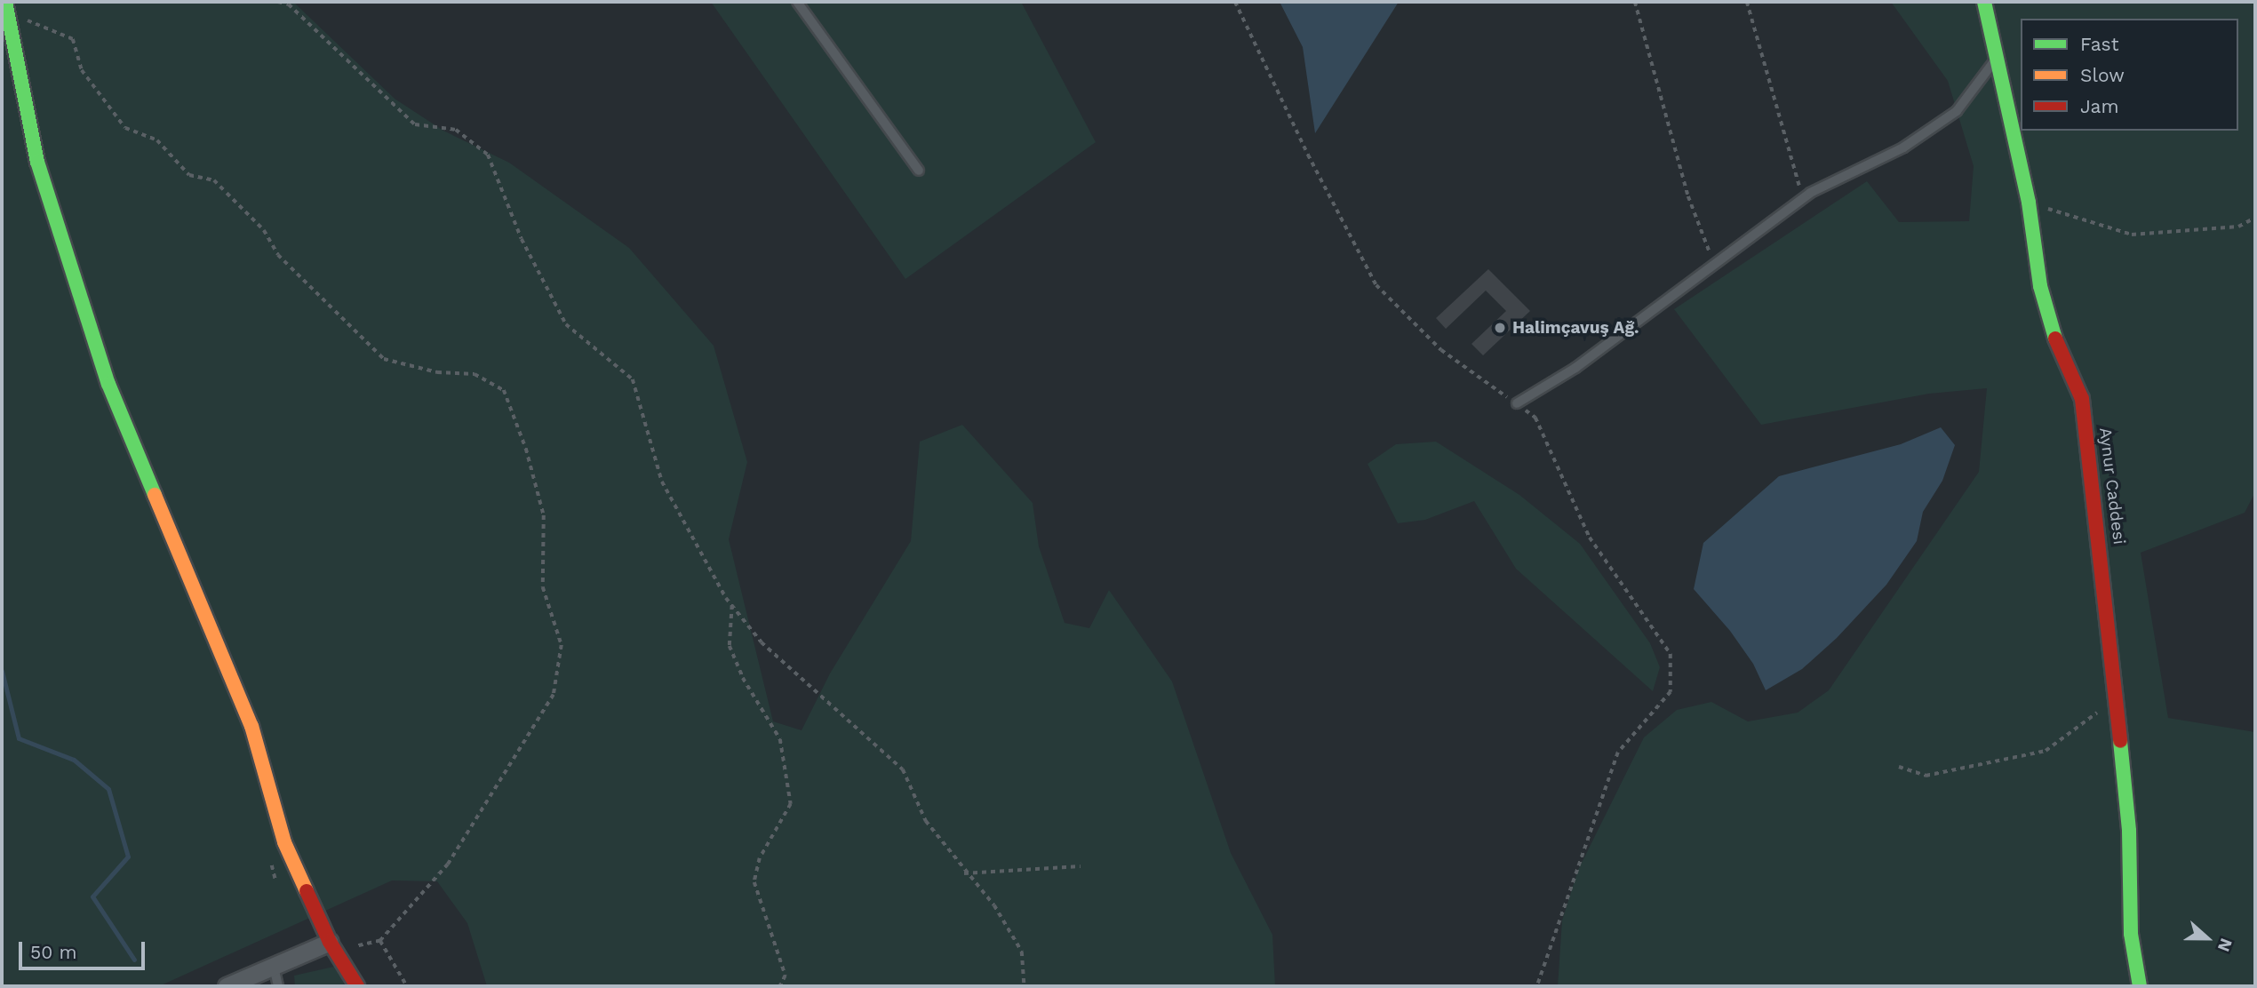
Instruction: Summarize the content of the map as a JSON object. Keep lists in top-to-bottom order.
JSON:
{
  "streets": {
    "street": ["Aynur Caddesi"]
  },
  "places": ["Halimçavuş Ağ."],
  "legend": ["Fast", "Slow", "Jam"],
  "scale_bar": "50 m",
  "north": "right"
}
